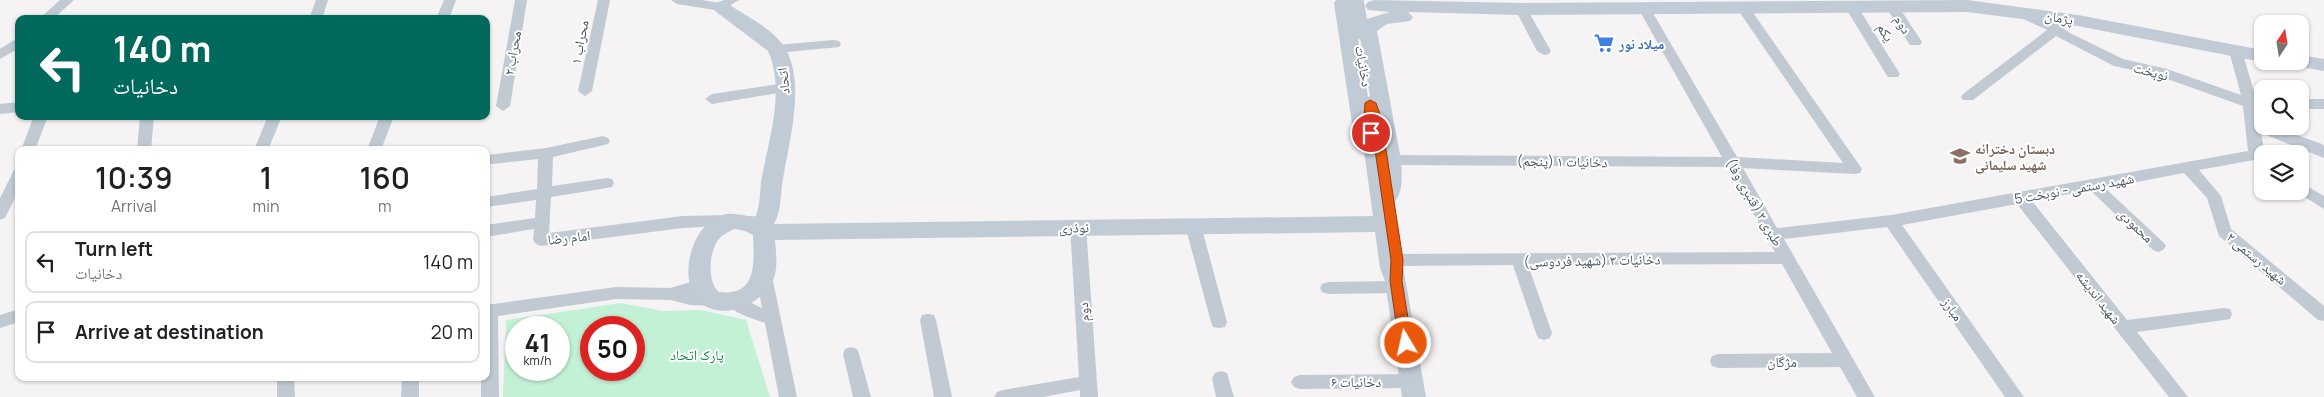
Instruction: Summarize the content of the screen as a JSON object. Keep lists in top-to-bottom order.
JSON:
{
  "streets": {
    "main road": [
      "پژمان",
      "دخانیات",
      "اتحاد",
      "نوذری"
    ],
    "street": [
      "دوم",
      "یکم",
      "محراب ۱",
      "محراب ۲",
      "نوبخت",
      "دخانیات ۱ (پنجم)",
      "شهید رستمی - نوبخت 5",
      "طبری ۲ (قنبری وفا)",
      "محمودی",
      "امام رضا",
      "شهید رستمی ۲",
      "دخانیات ۳ (شهید فردوسی)",
      "شهید اندیشه",
      "مبارز",
      "مژگان",
      "دخانیات ۶"
    ]
  },
  "crossings": [
    ["پژمان", "دوم"],
    ["پژمان", "یکم"],
    ["پژمان", "نوبخت"],
    ["پژمان", "دخانیات ۱ (پنجم)"],
    ["پژمان", "طبری ۲ (قنبری وفا)"],
    ["دوم", "نوذری"],
    ["دخانیات", "نوذری"],
    ["دخانیات", "دخانیات ۳ (شهید فردوسی)"],
    ["دخانیات", "دخانیات ۶"],
    ["اتحاد", "نوذری"],
    ["اتحاد", "امام رضا"],
    ["دخانیات ۱ (پنجم)", "طبری ۲ (قنبری وفا)"],
    ["شهید رستمی - نوبخت 5", "طبری ۲ (قنبری وفا)"],
    ["شهید رستمی - نوبخت 5", "محمودی"],
    ["شهید رستمی - نوبخت 5", "شهید رستمی ۲"],
    ["شهید رستمی - نوبخت 5", "شهید اندیشه"],
    ["شهید رستمی - نوبخت 5", "مبارز"],
    ["طبری ۲ (قنبری وفا)", "دخانیات ۳ (شهید فردوسی)"],
    ["طبری ۲ (قنبری وفا)", "مژگان"],
    ["نوذری", "امام رضا"]
  ],
  "parks": ["پارک اتحاد"],
  "places": {
    "supermarket": ["میلاد نور"],
    "school or university": ["دبستان دخترانه شهید سلیمانی"]
  },
  "north": "top",
  "page": {
    "turn": ["140 m", "دخانیات"],
    "eta": [
      "10:39",
      "Arrival",
      "1",
      "min",
      "160",
      "m"
    ],
    "list": [
      {
        "name": "Turn left",
        "note": "دخانیات",
        "value": "140 m"
      },
      {
        "name": "Arrive at destination",
        "value": "20 m"
      }
    ],
    "speed": "41 km/h",
    "limit": "50"
  }
}
